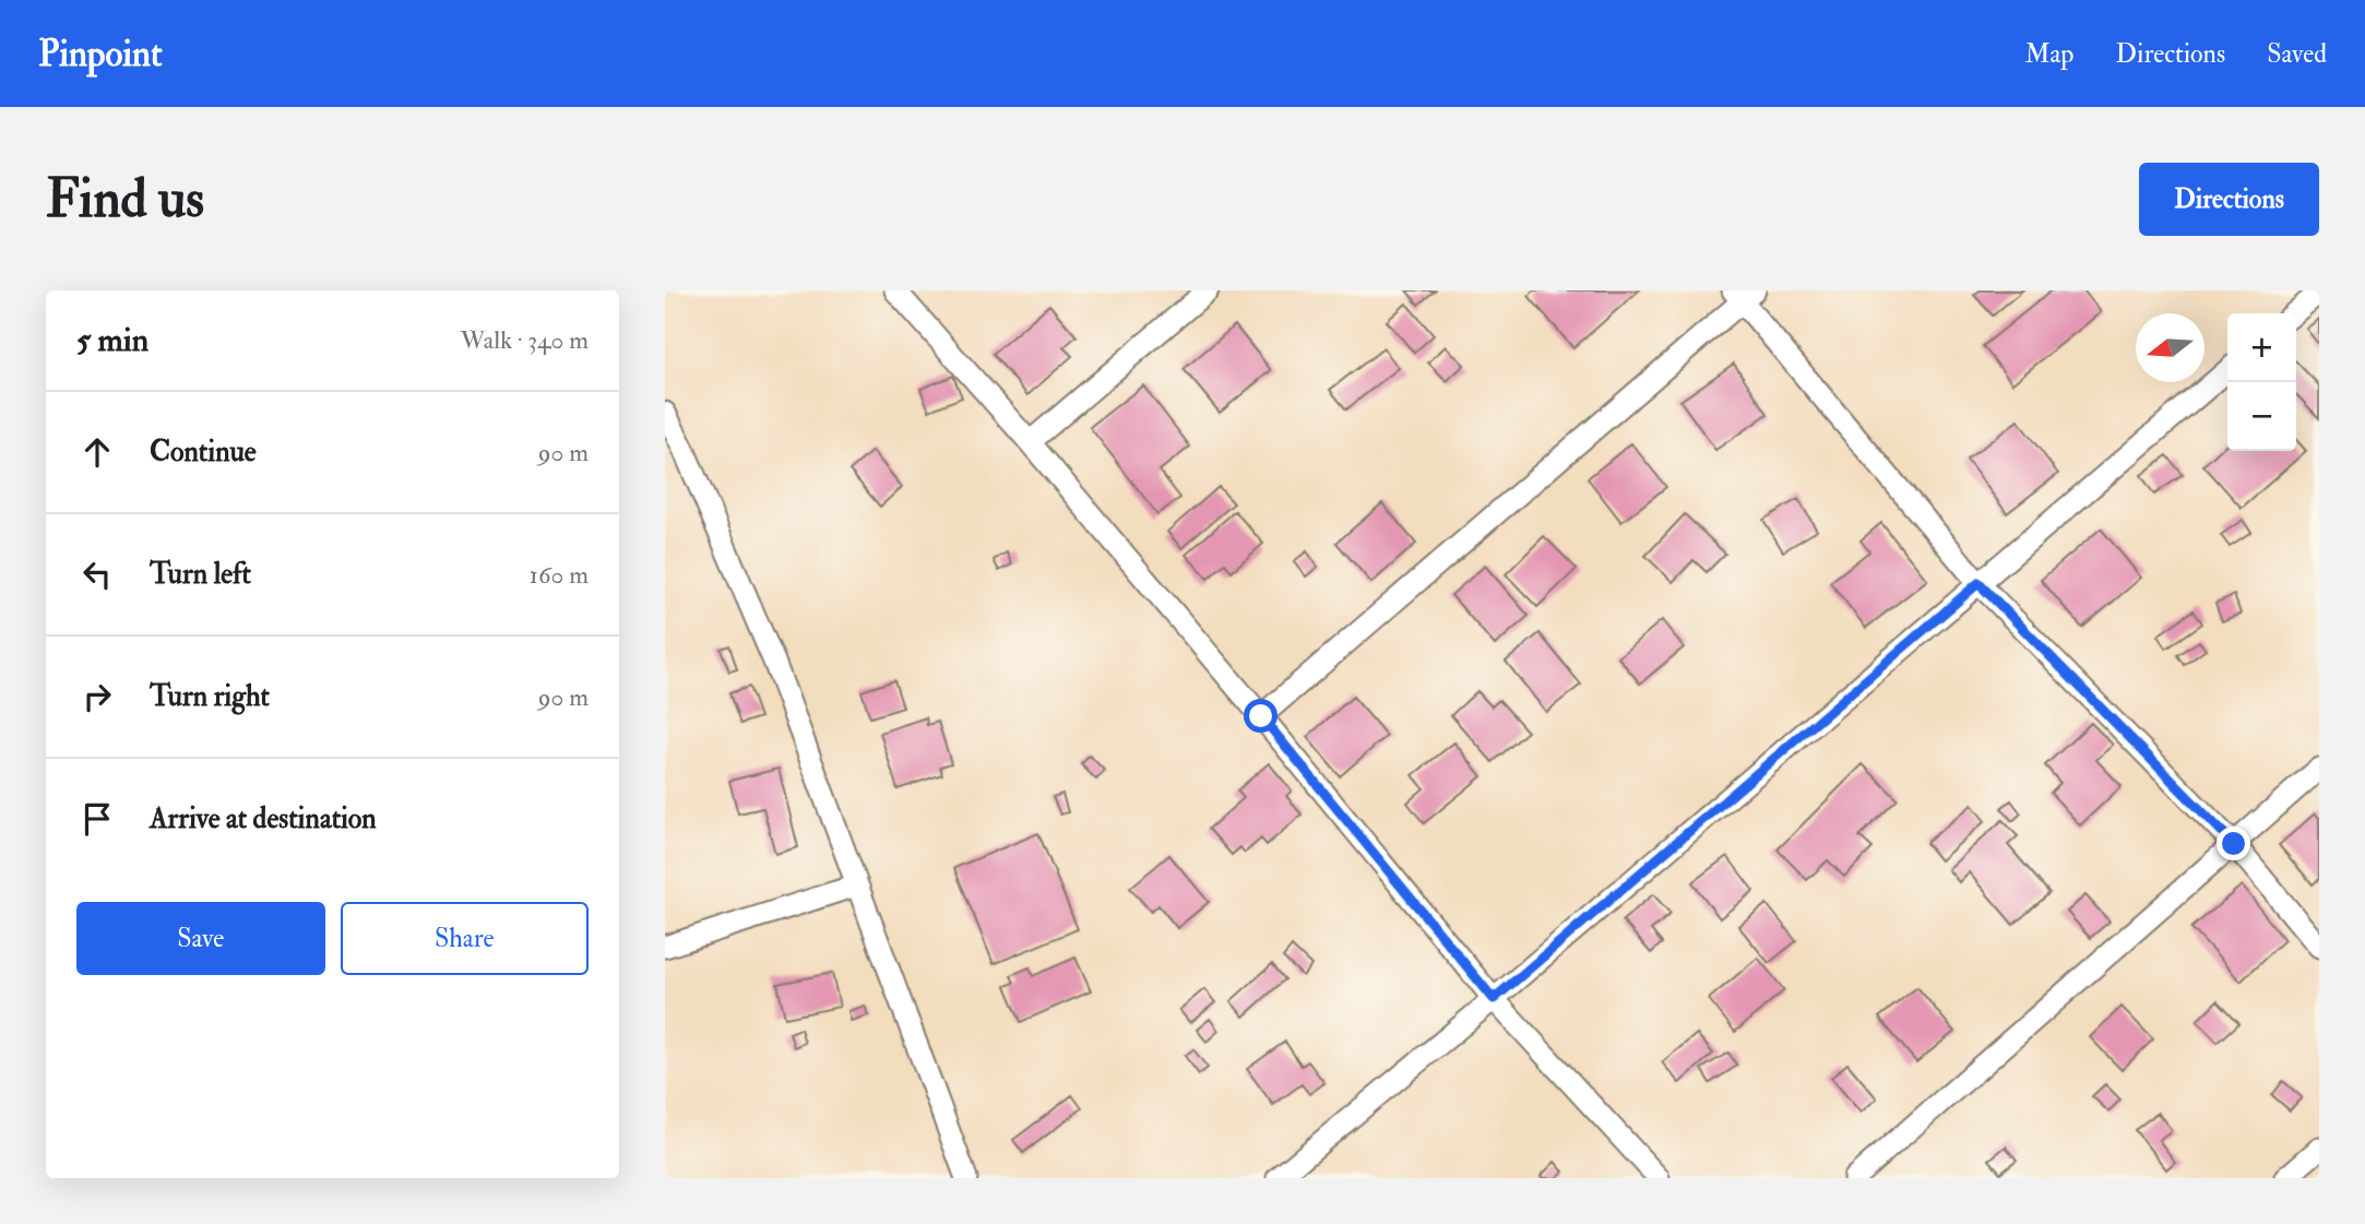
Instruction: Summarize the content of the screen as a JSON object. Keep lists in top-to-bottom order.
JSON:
{
  "north": "left",
  "page": {
    "header": "Pinpoint",
    "nav": ["Map", "Directions", "Saved"],
    "buttons": [
      "Directions",
      ["Save", "Share"]
    ],
    "title": "Find us",
    "heading": ["5 min", "Walk · 340 m"],
    "map_buttons": ["+", "−"],
    "list": [
      ["Continue", "90 m"],
      ["Turn left", "160 m"],
      ["Turn right", "90 m"],
      "Arrive at destination"
    ]
  }
}
